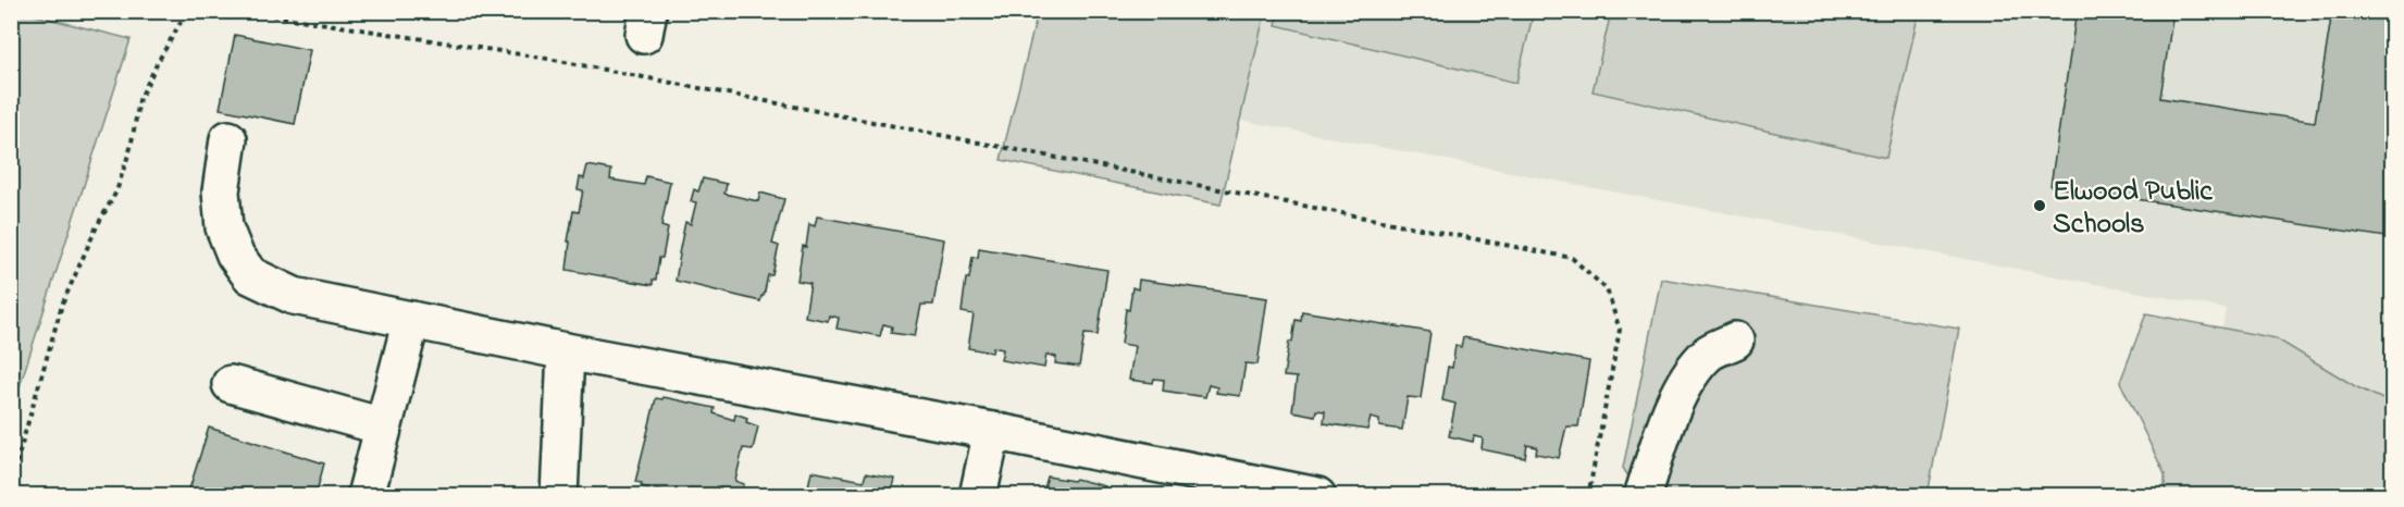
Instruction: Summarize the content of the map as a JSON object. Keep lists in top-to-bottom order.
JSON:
{
  "places": ["Elwood Public Schools"]
}
